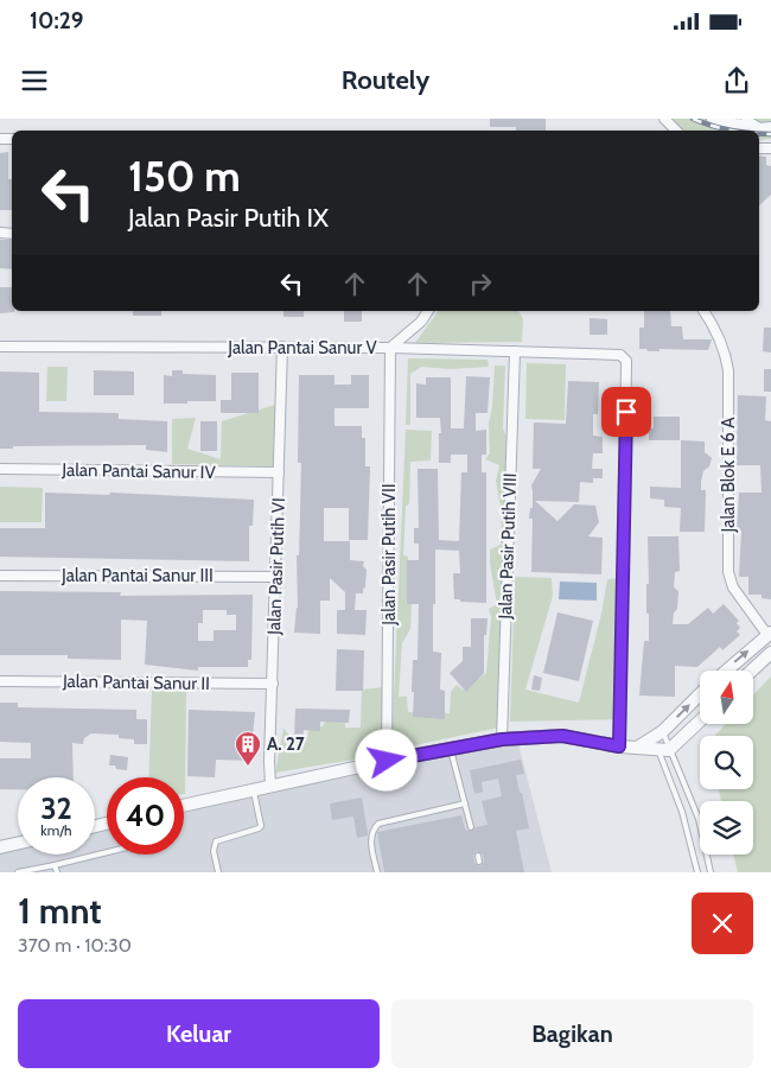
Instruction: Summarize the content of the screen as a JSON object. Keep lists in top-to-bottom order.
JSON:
{
  "streets": {
    "street": [
      "Jalan Pantai Sanur V",
      "Jalan Pantai Sanur IV",
      "Jalan Blok E 6 A",
      "Jalan Pasir Putih VIII",
      "Jalan Pasir Putih VII",
      "Jalan Pasir Putih VI",
      "Jalan Pantai Sanur III",
      "Jalan Pantai Sanur II"
    ]
  },
  "crossings": [
    ["Jalan Pantai Sanur V", "Jalan Pasir Putih VIII"],
    ["Jalan Pantai Sanur V", "Jalan Pasir Putih VII"],
    ["Jalan Pantai Sanur V", "Jalan Pasir Putih VI"],
    ["Jalan Pantai Sanur IV", "Jalan Pasir Putih VI"],
    ["Jalan Pasir Putih VI", "Jalan Pantai Sanur III"],
    ["Jalan Pasir Putih VI", "Jalan Pantai Sanur II"]
  ],
  "places": {
    "building": ["A. 27"]
  },
  "north": "top",
  "page": {
    "status": "10:29",
    "header": "Routely",
    "turn": ["150 m", "Jalan Pasir Putih IX"],
    "speed": "32 km/h",
    "limit": "40",
    "heading": ["1 mnt", "370 m · 10:30"],
    "buttons": ["Keluar", "Bagikan"]
  }
}
